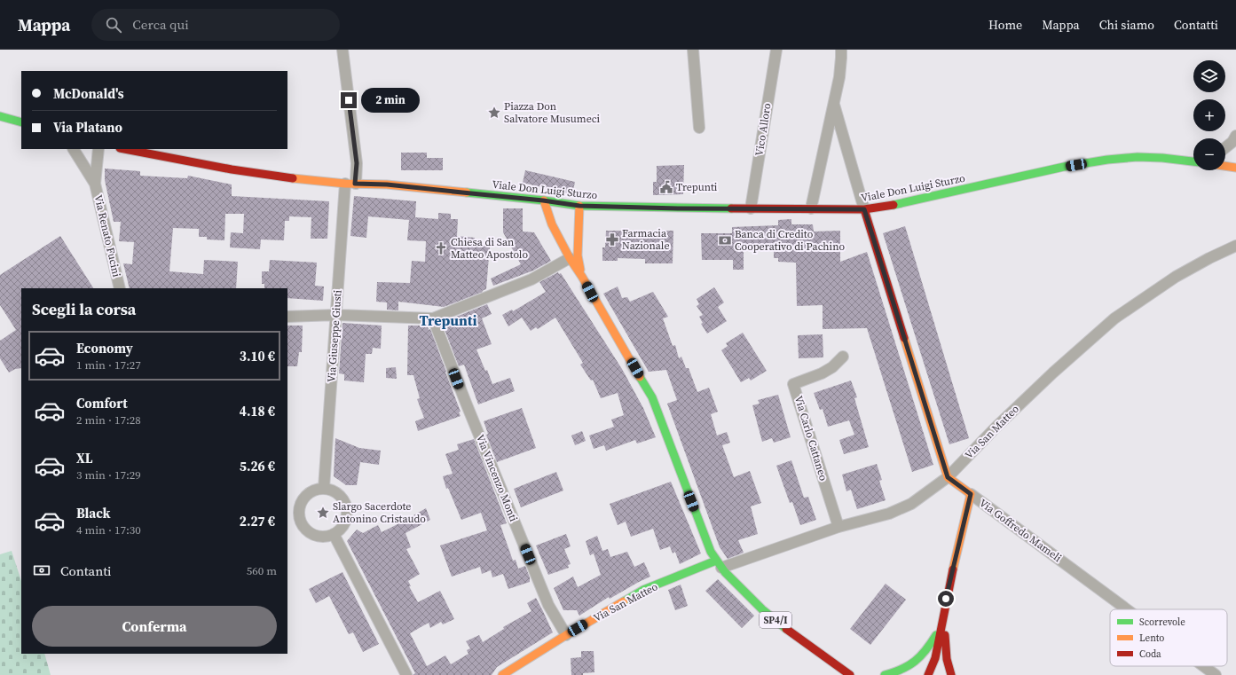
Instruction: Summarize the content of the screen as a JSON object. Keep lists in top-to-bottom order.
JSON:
{
  "streets": {
    "main road": [
      "Viale Don Luigi Sturzo",
      "Via San Matteo",
      "Via Goffredo Mameli",
      "SP4/I"
    ],
    "street": [
      "Vico Alloro",
      "Via Renato Fucini",
      "Via Giuseppe Giusti",
      "Via Carlo Cattaneo",
      "Via Vincenzo Monti"
    ]
  },
  "crossings": [
    ["Vico Alloro", "Viale Don Luigi Sturzo"],
    ["Viale Don Luigi Sturzo", "Via Giuseppe Giusti"],
    ["Via San Matteo", "Via Carlo Cattaneo"],
    ["Via San Matteo", "Via Vincenzo Monti"],
    ["Via San Matteo", "Via Goffredo Mameli"],
    ["Via San Matteo", "SP4/I"]
  ],
  "districts": ["Trepunti"],
  "places": {
    "place": ["Piazza Don Salvatore Musumeci", "Slargo Sacerdote Antonino Cristaudo"],
    "public building": ["Trepunti"],
    "pharmacy": ["Farmacia Nazionale"],
    "bank": ["Banca di Credito Cooperativo di Pachino"],
    "church": ["Chiesa di San Matteo Apostolo"]
  },
  "legend": ["Scorrevole", "Lento", "Coda"],
  "page": {
    "header": "Mappa",
    "search": "Cerca qui",
    "nav": [
      "Home",
      "Mappa",
      "Chi siamo",
      "Contatti"
    ],
    "map_buttons": ["+", "−"],
    "banner": ["McDonald's", "Via Platano"],
    "bubble": "2 min",
    "heading": "Scegli la corsa",
    "list": [
      {
        "name": "Economy",
        "note": "1 min · 17:27",
        "value": "3.10 €"
      },
      {
        "name": "Comfort",
        "note": "2 min · 17:28",
        "value": "4.18 €"
      },
      {
        "name": "XL",
        "note": "3 min · 17:29",
        "value": "5.26 €"
      },
      {
        "name": "Black",
        "note": "4 min · 17:30",
        "value": "2.27 €"
      }
    ],
    "pay": ["Contanti", "560 m"],
    "buttons": "Conferma"
  }
}
